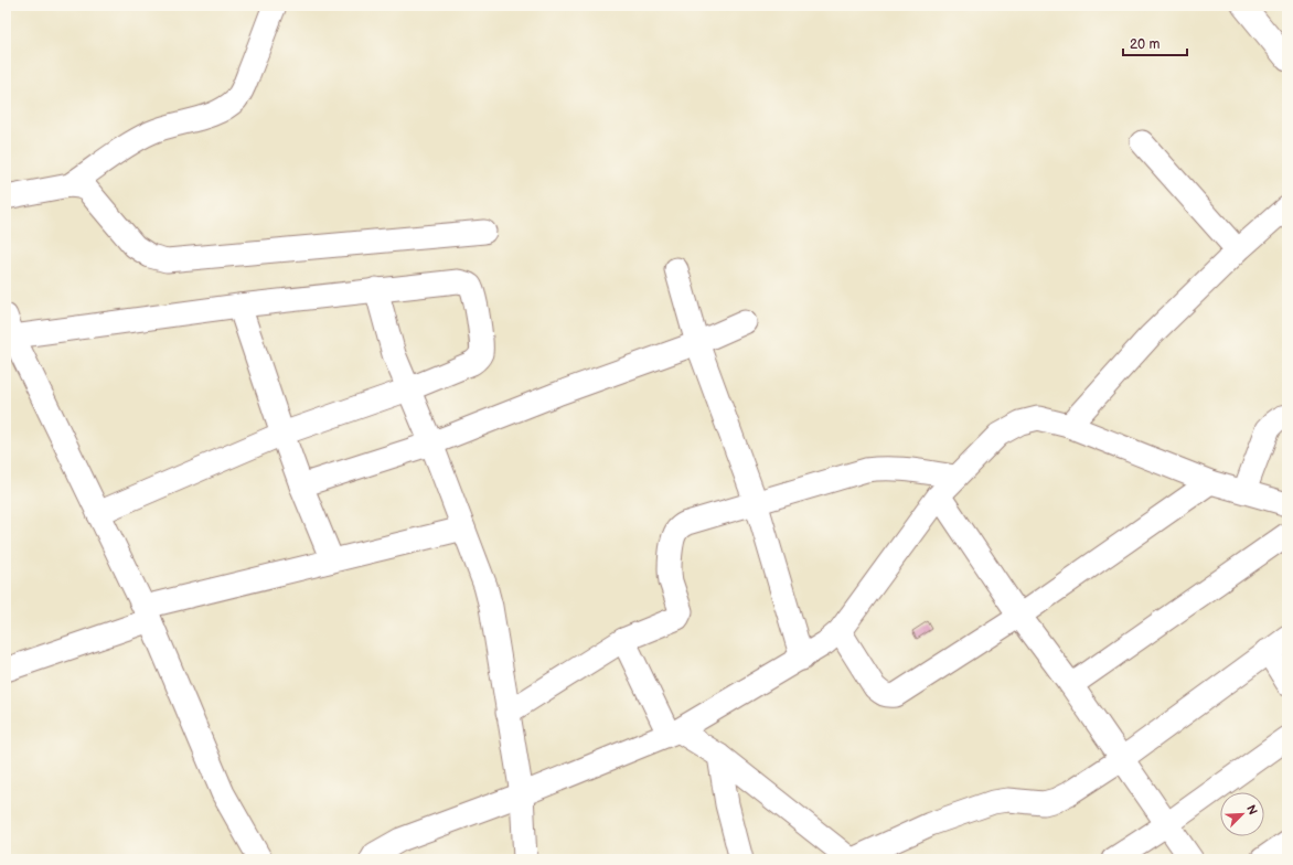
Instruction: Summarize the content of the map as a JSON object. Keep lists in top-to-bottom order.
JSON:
{
  "scale_bar": "20 m",
  "north": "top right"
}
